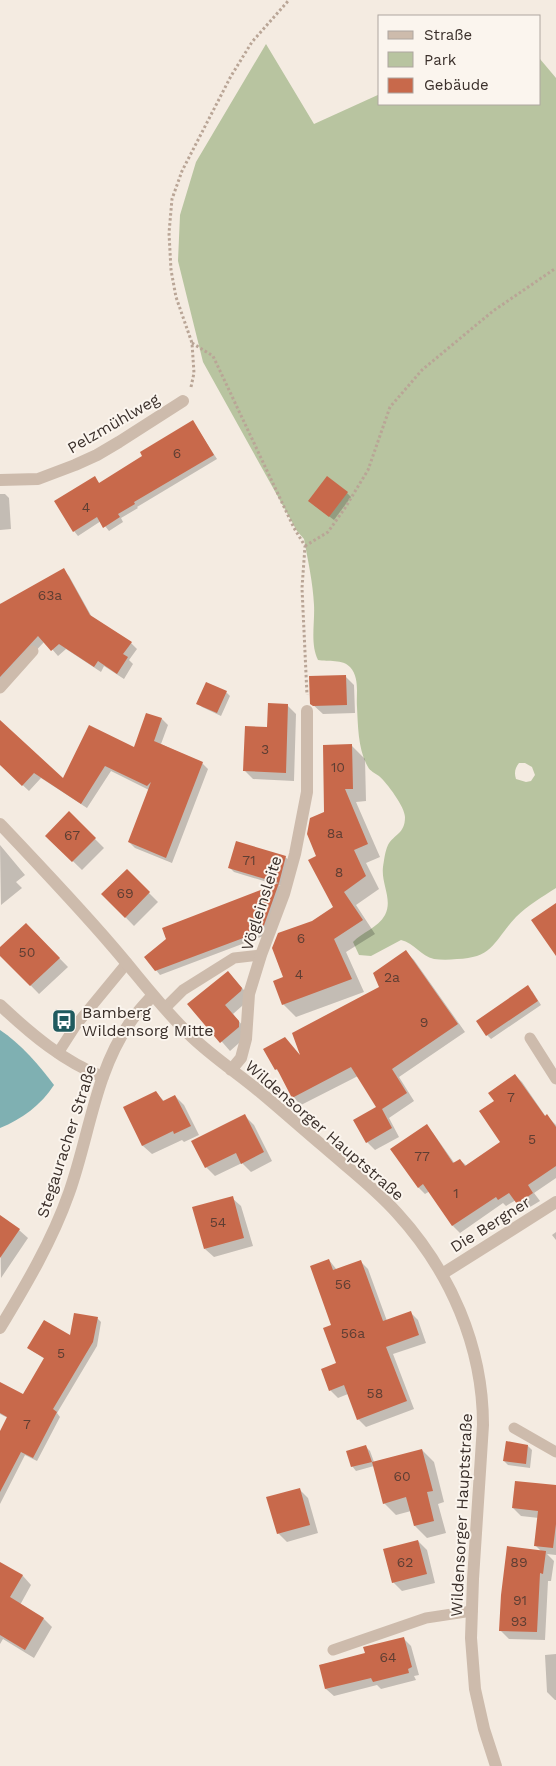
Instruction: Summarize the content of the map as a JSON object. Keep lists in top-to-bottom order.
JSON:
{
  "streets": {
    "street": [
      "Pelzmühlweg",
      "Vögleinsleite",
      "Wildensorger Hauptstraße",
      "Stegauracher Straße",
      "Die Bergner"
    ]
  },
  "crossings": [
    ["Vögleinsleite", "Wildensorger Hauptstraße"],
    ["Wildensorger Hauptstraße", "Stegauracher Straße"],
    ["Wildensorger Hauptstraße", "Die Bergner"]
  ],
  "places": {
    "bus stop": ["Bamberg Wildensorg Mitte"]
  },
  "house_numbers": [
    "6",
    "4",
    "63a",
    "3",
    "10",
    "8a",
    "67",
    "71",
    "8",
    "69",
    "6",
    "50",
    "4",
    "2a",
    "9",
    "7",
    "5",
    "77",
    "1",
    "54",
    "56",
    "56a",
    "5",
    "58",
    "7",
    "60",
    "62",
    "89",
    "91",
    "93",
    "64"
  ],
  "legend": ["Straße", "Park", "Gebäude"]
}
